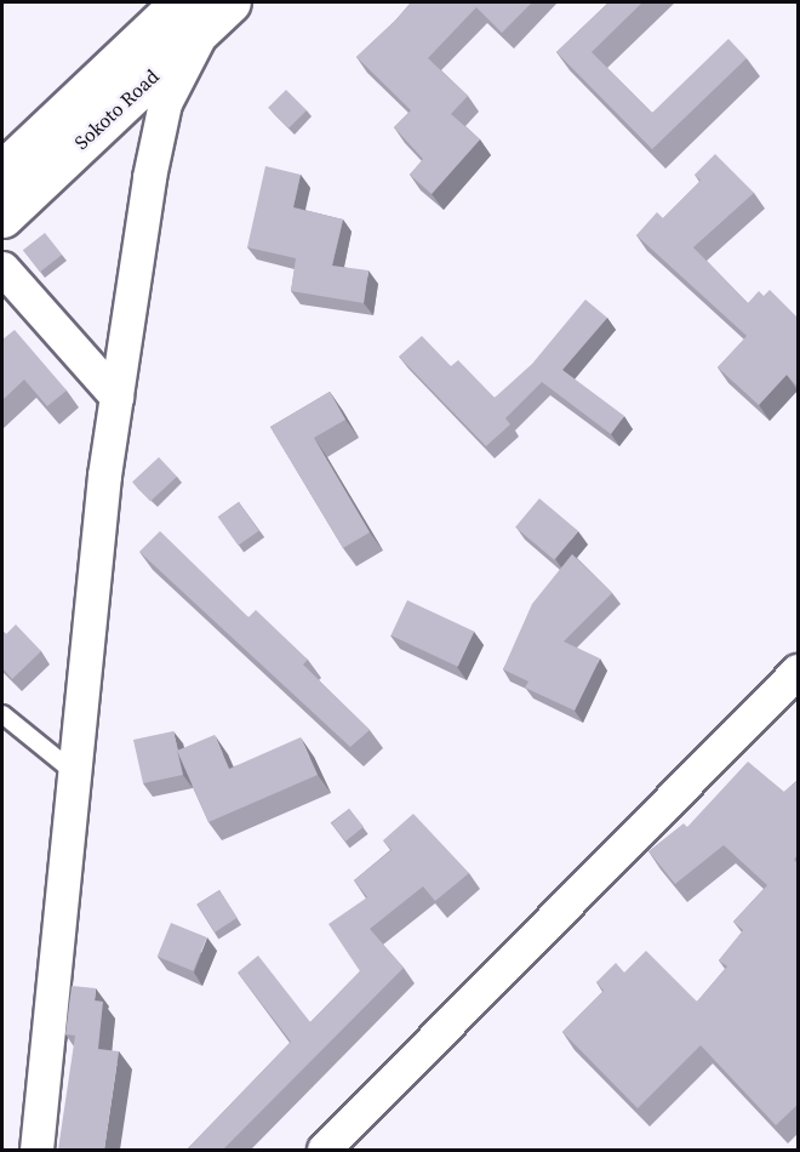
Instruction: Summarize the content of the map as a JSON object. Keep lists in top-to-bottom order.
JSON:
{
  "streets": {
    "main road": ["Sokoto Road"]
  }
}
